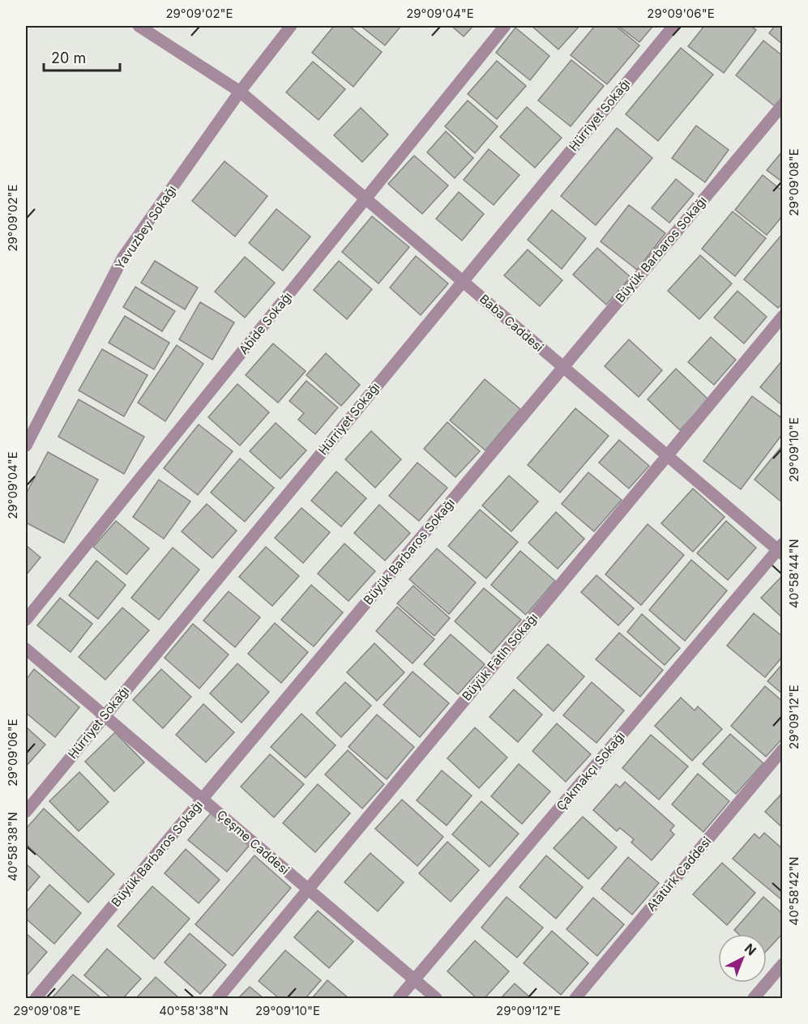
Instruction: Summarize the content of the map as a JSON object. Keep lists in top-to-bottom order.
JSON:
{
  "streets": {
    "street": [
      "Hürriyet Sokağı",
      "Yavuzbey Sokağı",
      "Büyük Barbaros Sokağı",
      "Abide Sokağı",
      "Baba Caddesi",
      "Büyük Fatih Sokağı",
      "Çakmakçı Sokağı",
      "Çeşme Caddesi",
      "Atatürk Caddesi"
    ]
  },
  "crossings": [
    ["Hürriyet Sokağı", "Baba Caddesi"],
    ["Hürriyet Sokağı", "Çeşme Caddesi"],
    ["Yavuzbey Sokağı", "Baba Caddesi"],
    ["Büyük Barbaros Sokağı", "Baba Caddesi"],
    ["Büyük Barbaros Sokağı", "Çeşme Caddesi"],
    ["Abide Sokağı", "Baba Caddesi"],
    ["Baba Caddesi", "Büyük Fatih Sokağı"],
    ["Baba Caddesi", "Çakmakçı Sokağı"],
    ["Büyük Fatih Sokağı", "Çeşme Caddesi"],
    ["Çakmakçı Sokağı", "Çeşme Caddesi"]
  ],
  "scale_bar": "20 m",
  "north": "top right",
  "coordinates": [
    "29°09'02\"E",
    "29°09'04\"E",
    "29°09'06\"E",
    "29°09'08\"E",
    "29°09'10\"E",
    "40°58'44\"N",
    "29°09'12\"E",
    "40°58'38\"N",
    "40°58'42\"N"
  ]
}
